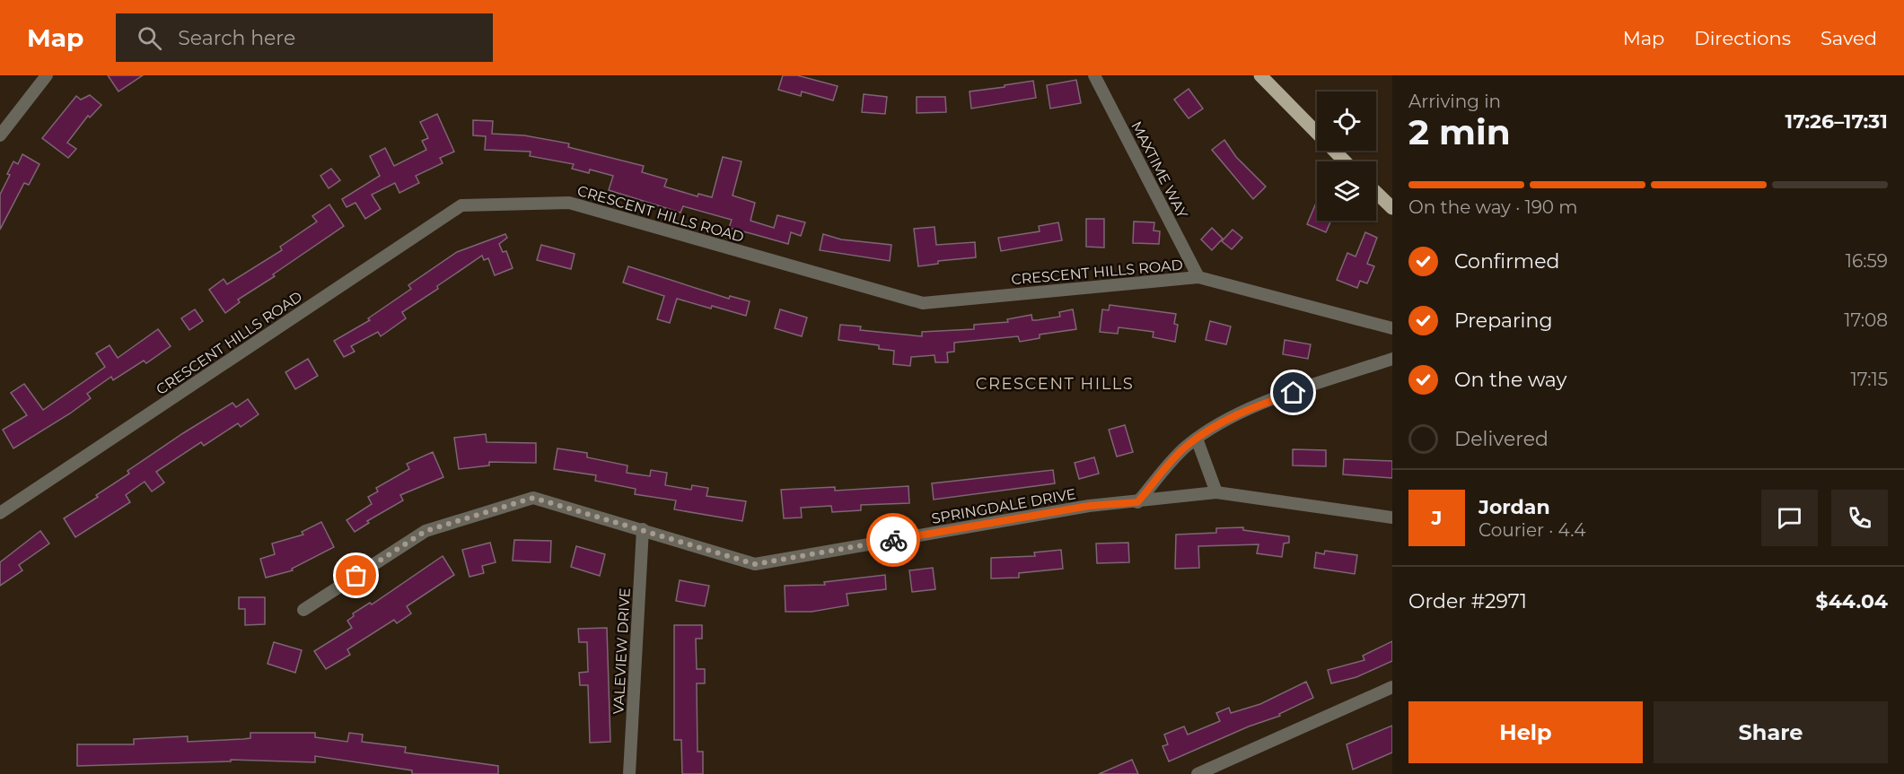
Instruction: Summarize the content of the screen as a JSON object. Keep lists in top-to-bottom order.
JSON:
{
  "streets": {
    "street": [
      "MAXTIME WAY",
      "CRESCENT HILLS ROAD",
      "SPRINGDALE DRIVE",
      "VALEVIEW DRIVE"
    ]
  },
  "crossings": [
    ["MAXTIME WAY", "CRESCENT HILLS ROAD"],
    ["SPRINGDALE DRIVE", "VALEVIEW DRIVE"]
  ],
  "districts": ["CRESCENT HILLS"],
  "page": {
    "header": "Map",
    "search": "Search here",
    "nav": ["Map", "Directions", "Saved"],
    "heading": ["2 min", "Arriving in", "17:26–17:31"],
    "panel": [
      "Jordan",
      "Courier · 4.4",
      "Order #2971",
      "$44.04"
    ],
    "bar": "On the way · 190 m",
    "list": [
      ["Confirmed", "16:59"],
      ["Preparing", "17:08"],
      ["On the way", "17:15"],
      "Delivered"
    ],
    "round": "J",
    "buttons": ["Help", "Share"]
  }
}
